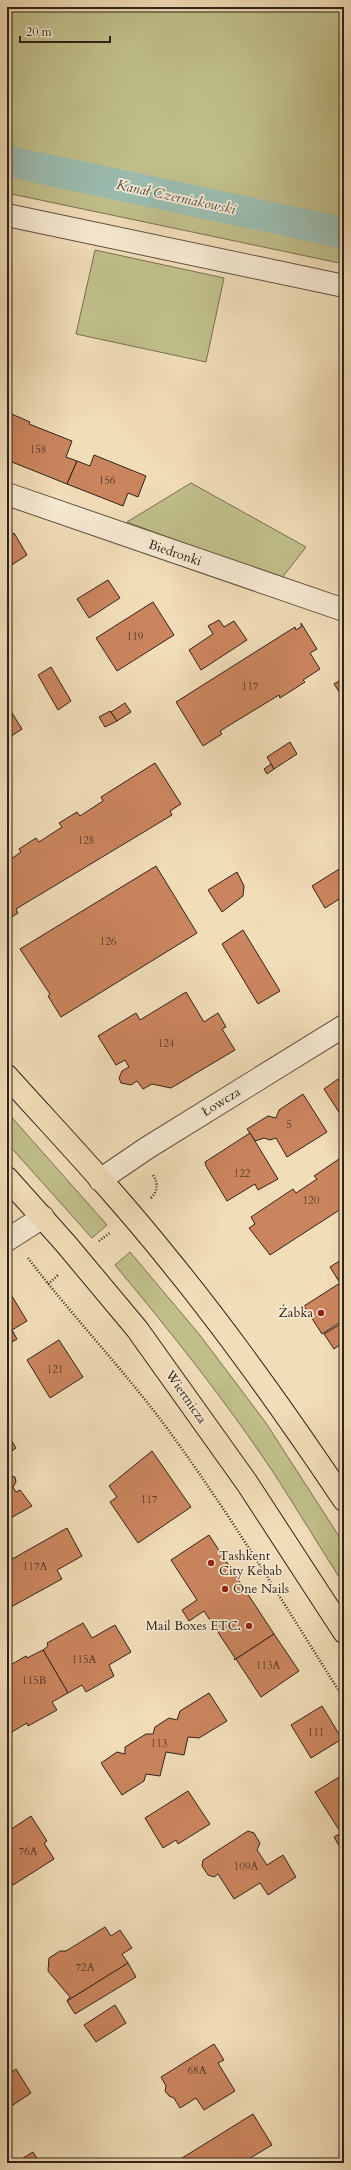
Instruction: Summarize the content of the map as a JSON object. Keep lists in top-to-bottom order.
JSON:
{
  "streets": {
    "main road": ["Wiertnicza"],
    "street": ["Biedronki", "Łowcza"]
  },
  "water": ["Kanał Czerniakowski"],
  "places": [
    "Żabka",
    "Tashkent City Kebab",
    "One Nails",
    "Mail Boxes ETC."
  ],
  "house_numbers": [
    "158",
    "156",
    "119",
    "117",
    "128",
    "126",
    "124",
    "5",
    "122",
    "120",
    "121",
    "117",
    "117A",
    "115A",
    "113A",
    "115B",
    "111",
    "113",
    "76A",
    "109A",
    "72A",
    "68A"
  ],
  "scale_bar": "20 m"
}
